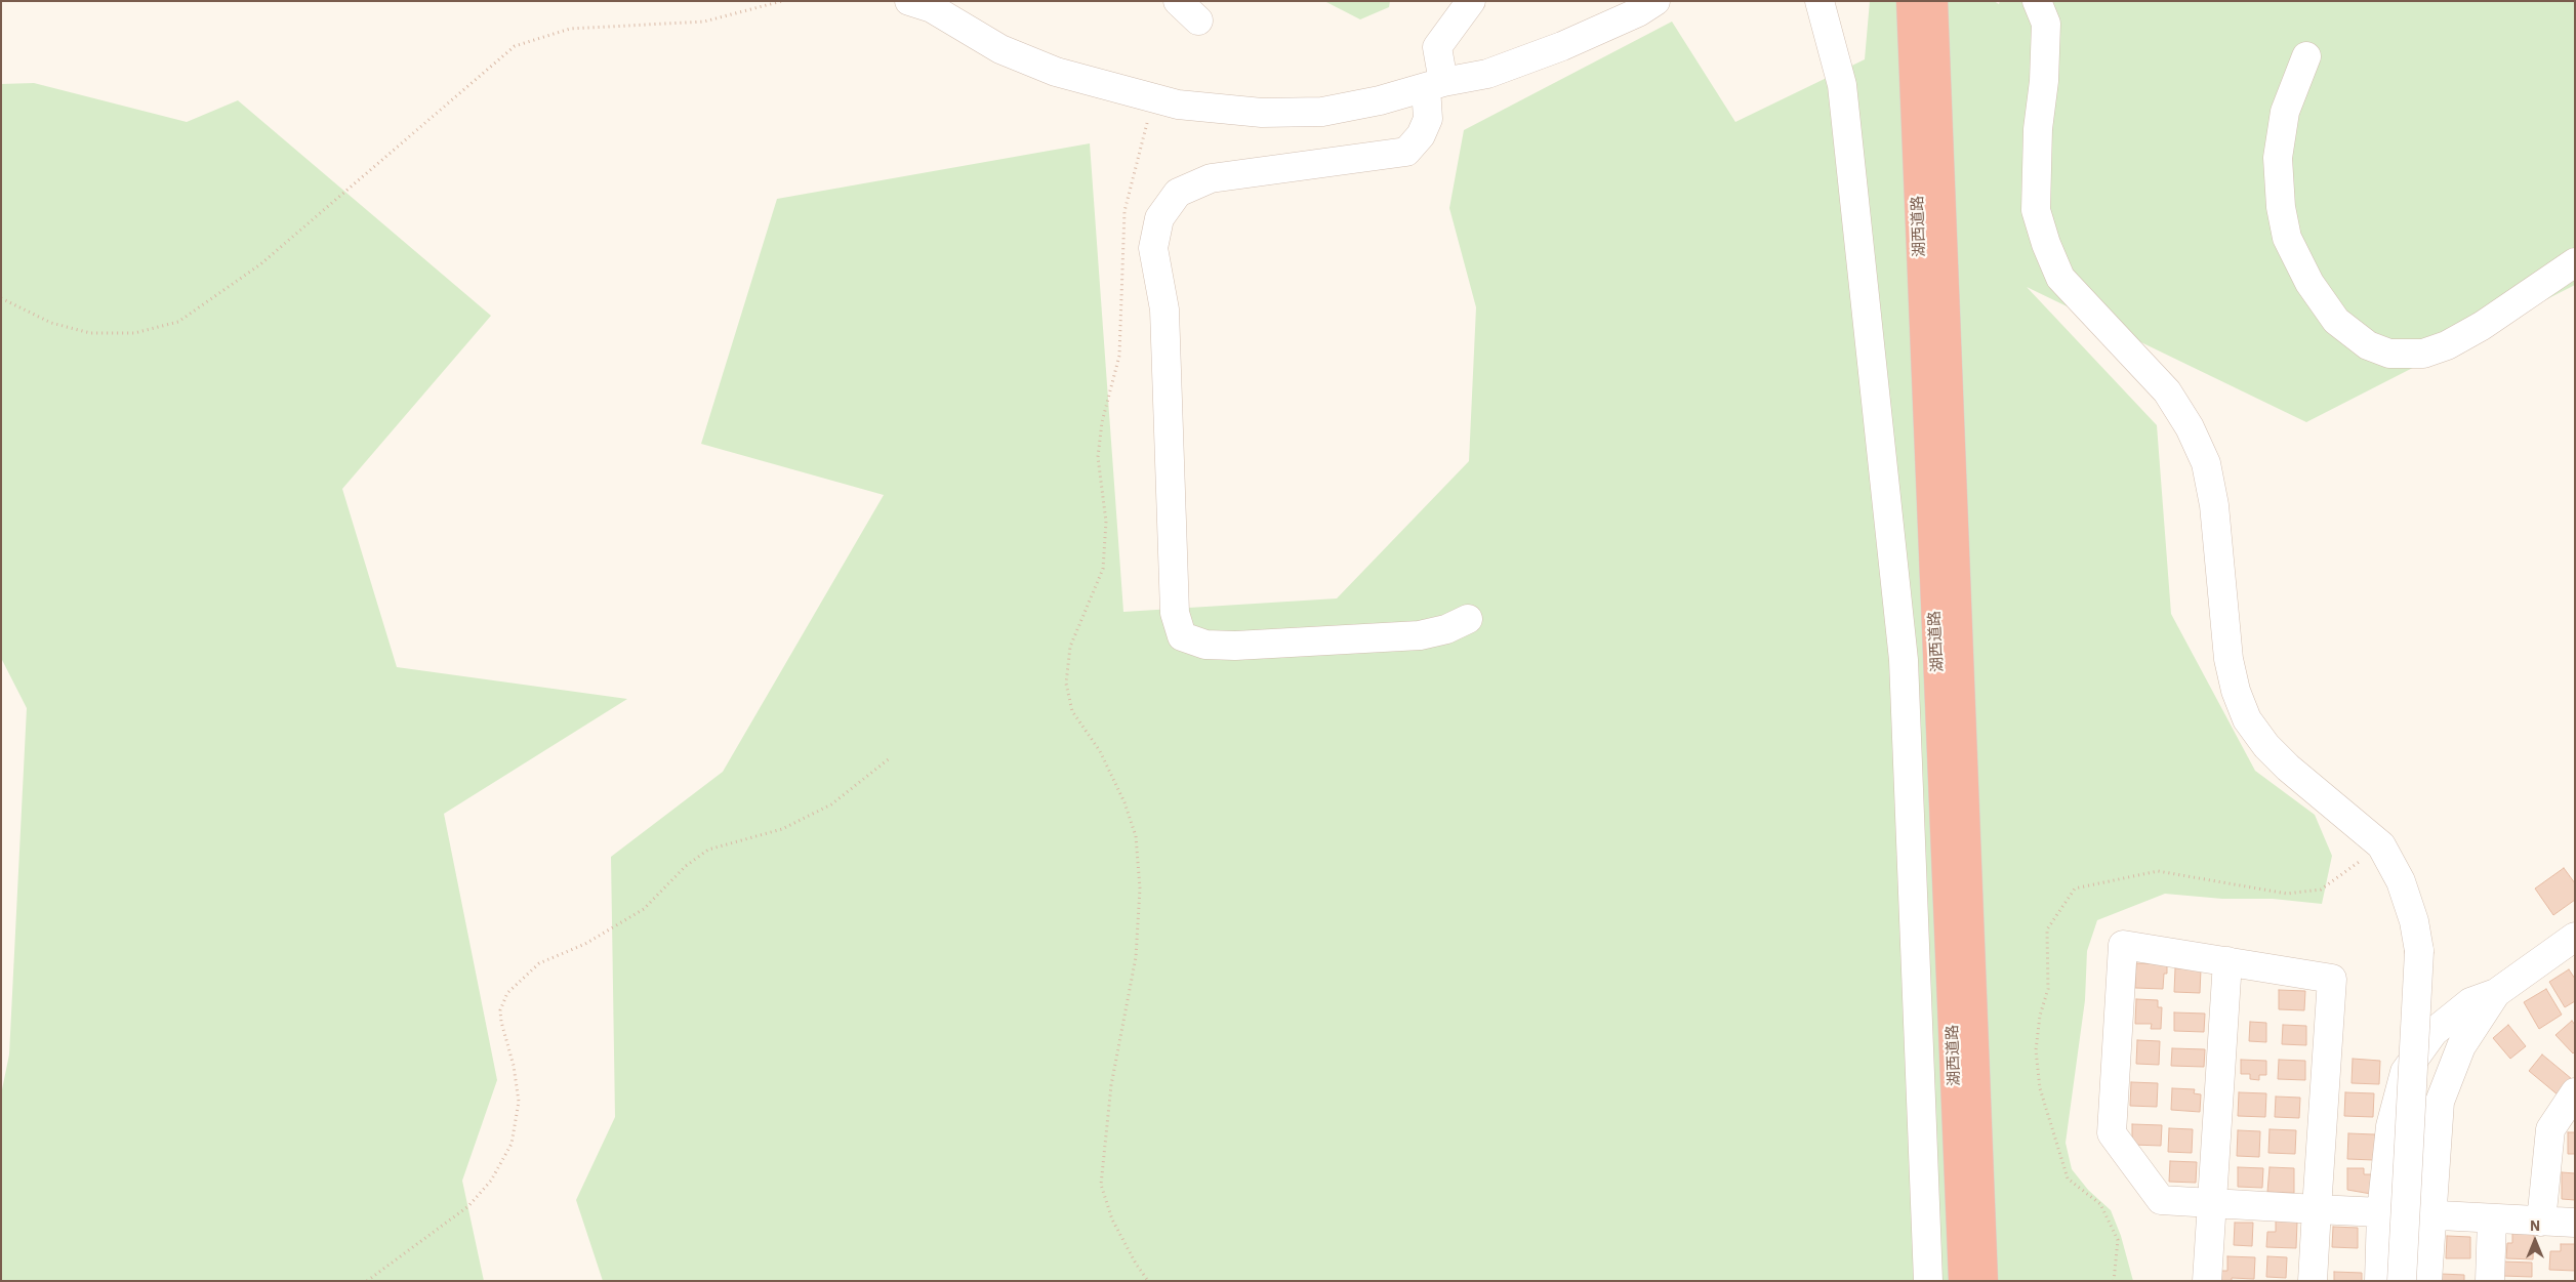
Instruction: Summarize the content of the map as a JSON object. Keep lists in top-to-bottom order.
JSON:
{
  "streets": {
    "highway": ["湖西道路"]
  },
  "north": "top"
}
